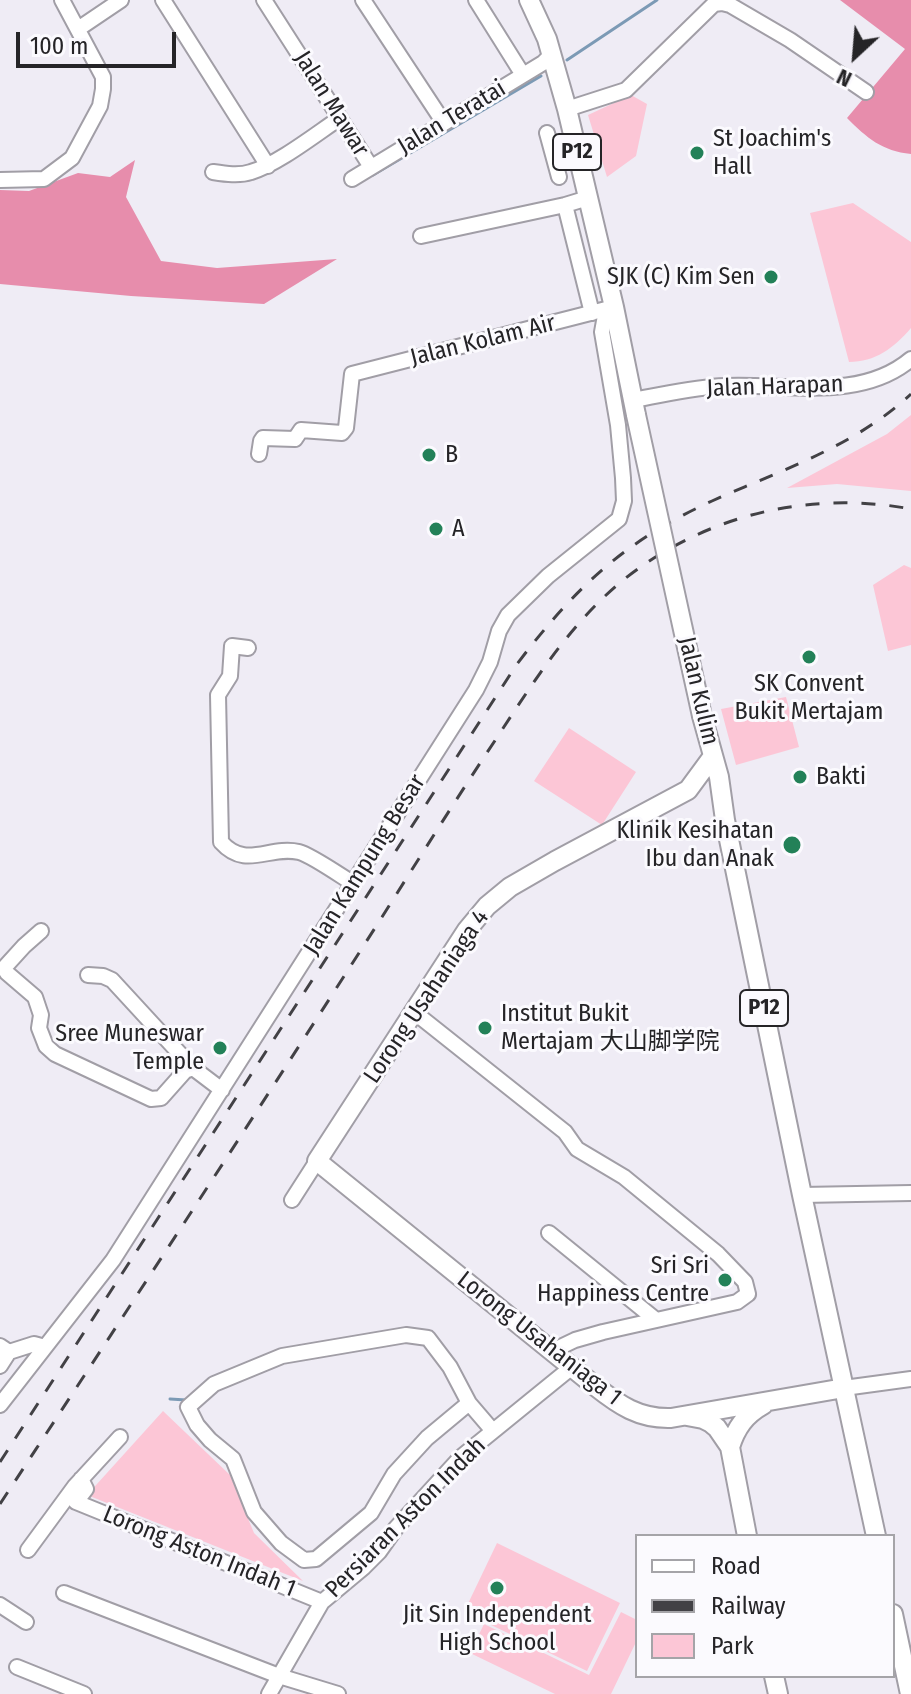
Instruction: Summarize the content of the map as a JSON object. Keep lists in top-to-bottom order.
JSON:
{
  "streets": {
    "main road": [
      "P12",
      "Jalan Kulim",
      "Lorong Usahaniaga 4",
      "Lorong Usahaniaga 1"
    ],
    "street": [
      "Jalan Mawar",
      "Jalan Teratai",
      "Jalan Kolam Air",
      "Jalan Harapan",
      "Jalan Kampung Besar",
      "Persiaran Aston Indah",
      "Lorong Aston Indah 1"
    ]
  },
  "crossings": [
    ["Jalan Mawar", "Jalan Teratai"],
    ["Jalan Teratai", "Jalan Kulim"],
    ["Jalan Kolam Air", "Jalan Kulim"],
    ["Jalan Kolam Air", "Jalan Kampung Besar"],
    ["Jalan Harapan", "Jalan Kulim"],
    ["Jalan Kulim", "Jalan Kampung Besar"],
    ["Jalan Kulim", "Lorong Usahaniaga 1"],
    ["Lorong Usahaniaga 4", "Lorong Usahaniaga 1"],
    ["Lorong Usahaniaga 1", "Persiaran Aston Indah"],
    ["Persiaran Aston Indah", "Lorong Aston Indah 1"]
  ],
  "places": [
    "St Joachim's Hall",
    "SJK (C) Kim Sen",
    "B",
    "A",
    "SK Convent Bukit Mertajam",
    "Bakti",
    "Klinik Kesihatan Ibu dan Anak",
    "Institut Bukit Mertajam 大山脚学院",
    "Sree Muneswar Temple",
    "Sri Sri Happiness Centre",
    "Jit Sin Independent High School"
  ],
  "legend": ["Road", "Railway", "Park"],
  "scale_bar": "100 m",
  "north": "bottom left"
}
